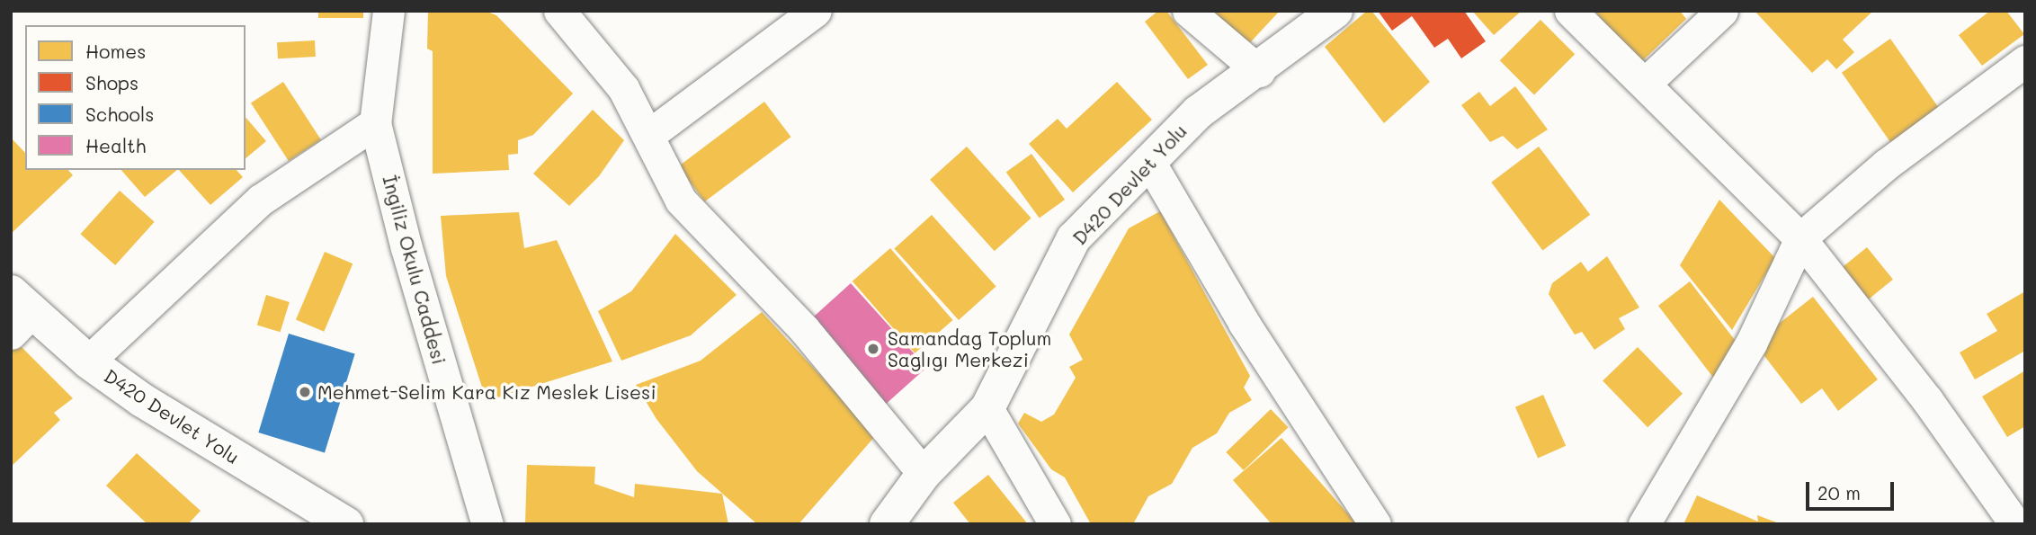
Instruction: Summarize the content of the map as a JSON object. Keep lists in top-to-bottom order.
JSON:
{
  "streets": {
    "street": ["D420 Devlet Yolu", "İngiliz Okulu Caddesi"]
  },
  "places": ["Samandag Toplum Saglıgı Merkezi", "Mehmet-Selim Kara Kız Meslek Lisesi"],
  "legend": [
    "Homes",
    "Shops",
    "Schools",
    "Health"
  ],
  "scale_bar": "20 m"
}
